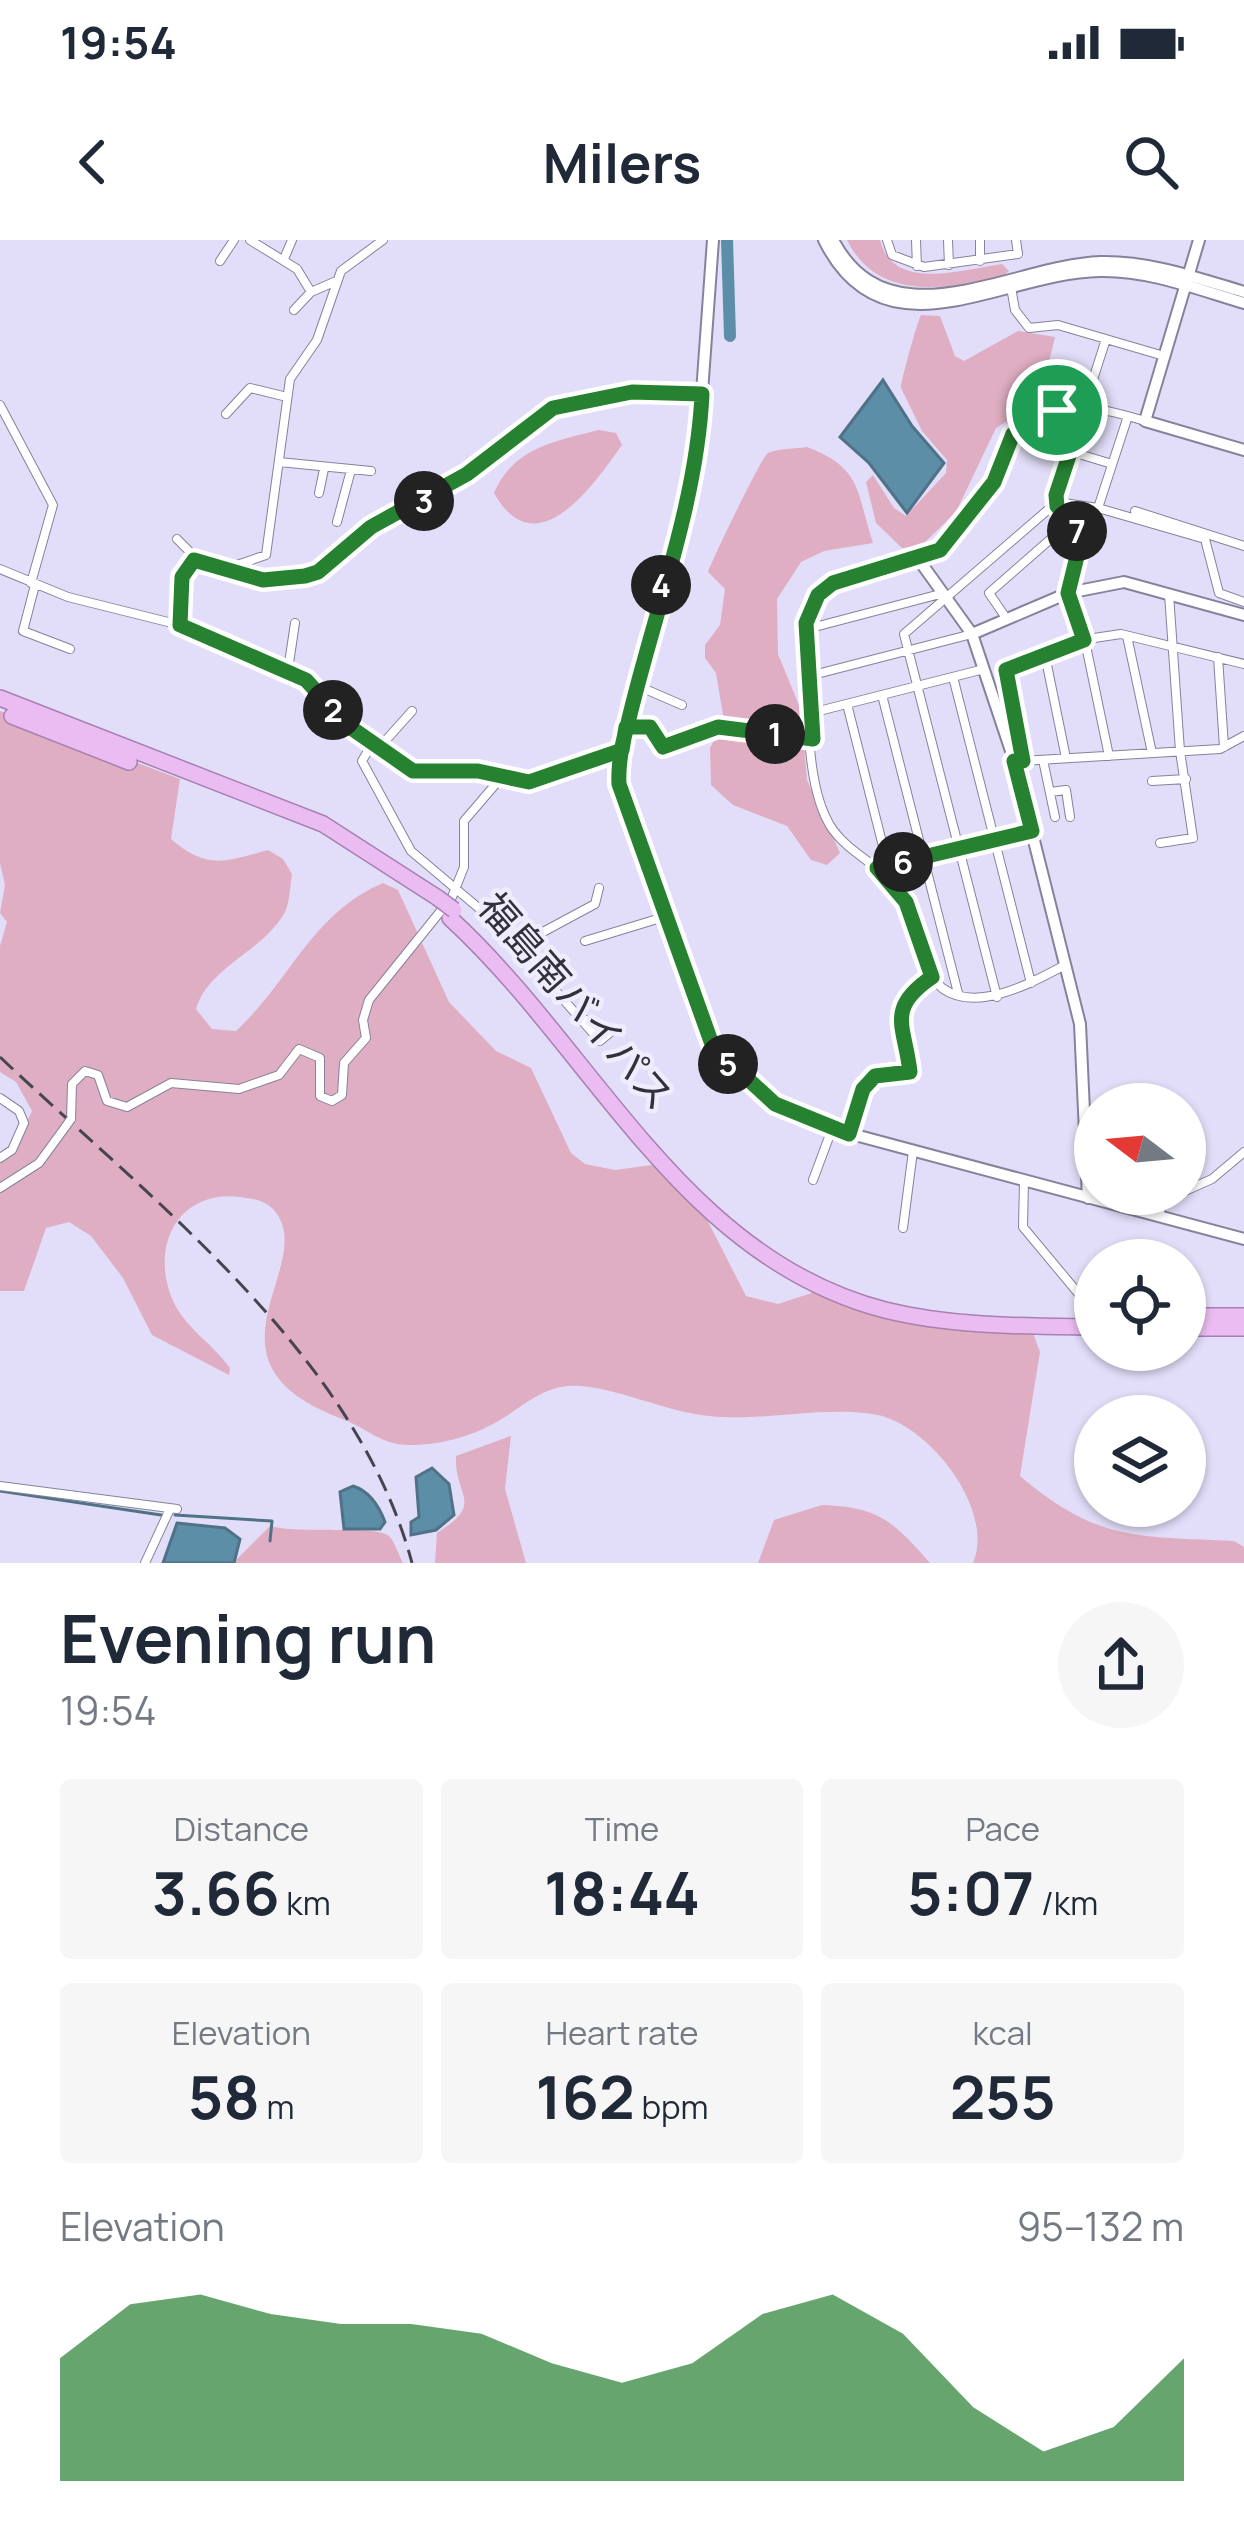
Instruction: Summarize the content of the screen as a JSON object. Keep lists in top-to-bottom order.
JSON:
{
  "streets": {
    "highway": ["福島南バイパス"]
  },
  "north": "left",
  "page": {
    "status": "19:54",
    "header": "Milers",
    "pins": [
      "3",
      "7",
      "4",
      "2",
      "1",
      "6",
      "5"
    ],
    "heading": ["Evening run", "19:54"],
    "stats": [
      ["Distance", "3.66 km"],
      ["Time", "18:44"],
      ["Pace", "5:07 /km"],
      ["Elevation", "58 m"],
      ["Heart rate", "162 bpm"],
      ["kcal", "255"]
    ],
    "chart": ["Elevation", "95–132 m"]
  }
}
